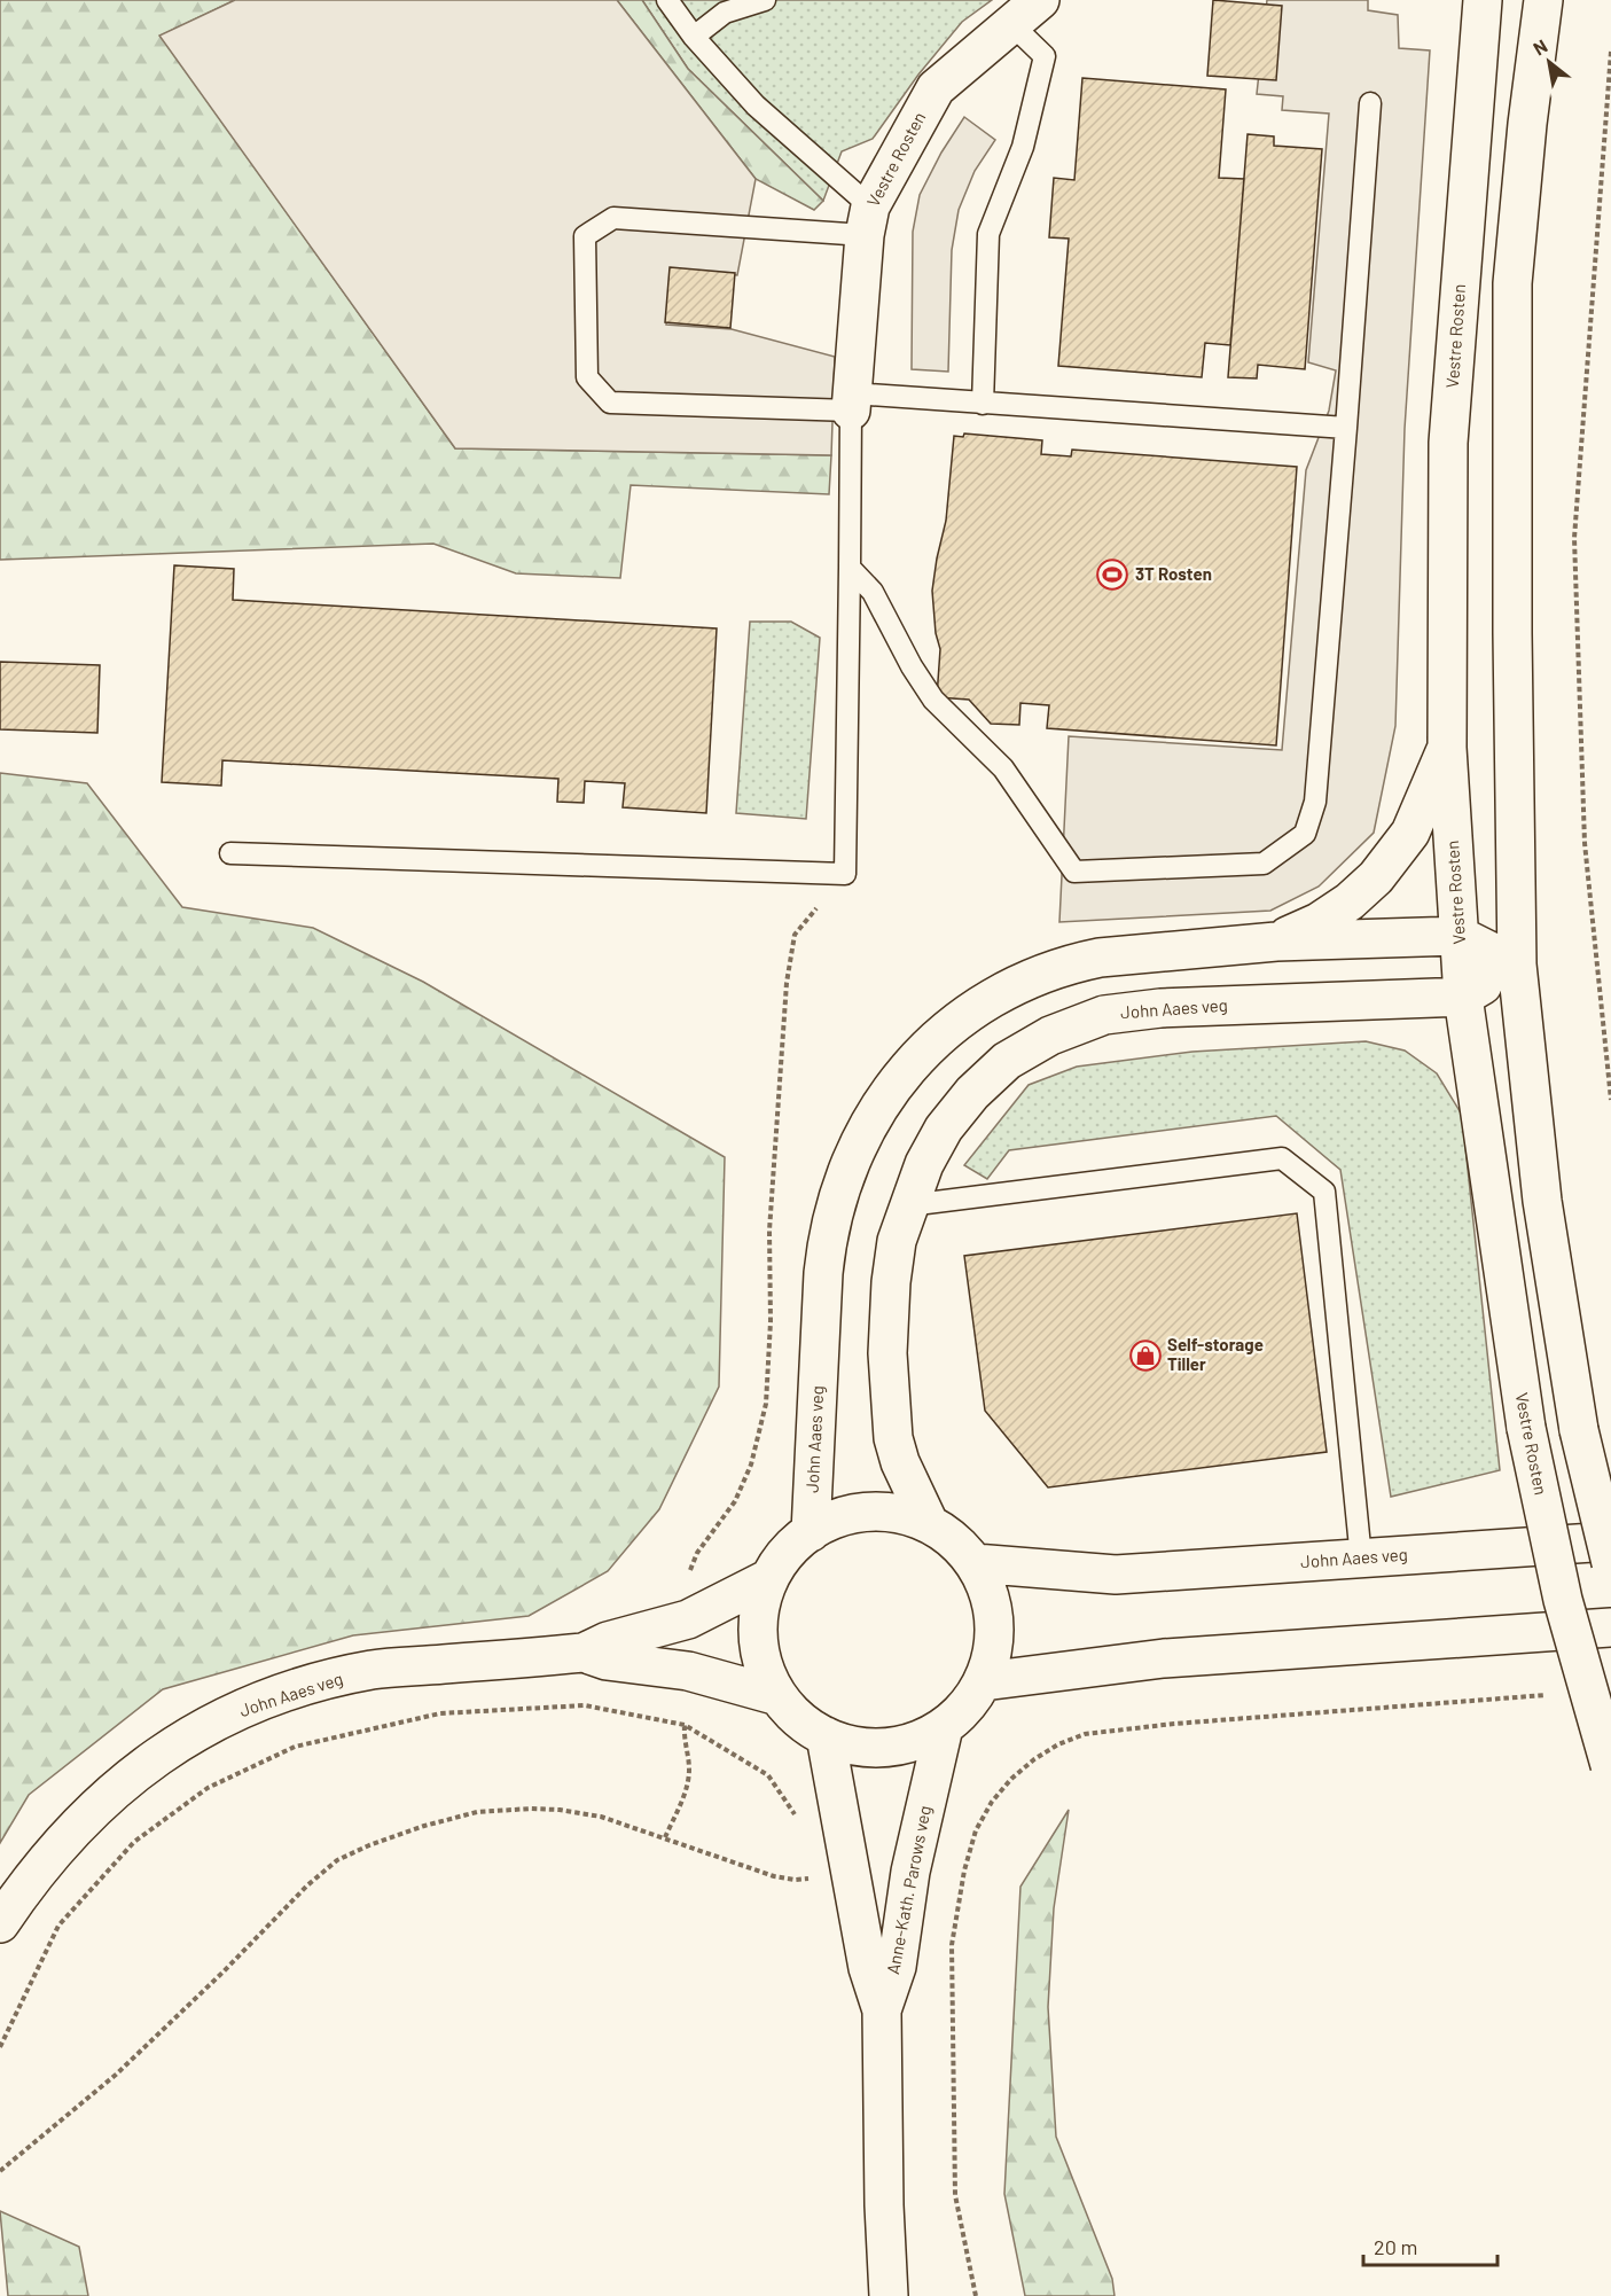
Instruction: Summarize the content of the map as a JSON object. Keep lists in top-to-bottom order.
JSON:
{
  "streets": {
    "street": ["Vestre Rosten", "John Aaes veg", "Anne-Kath. Parows veg"]
  },
  "crossings": [
    ["Vestre Rosten", "John Aaes veg"],
    ["John Aaes veg", "Anne-Kath. Parows veg"]
  ],
  "places": {
    "sports": ["3T Rosten"],
    "shop": ["Self-storage Tiller"]
  },
  "scale_bar": "20 m",
  "north": "top left"
}
